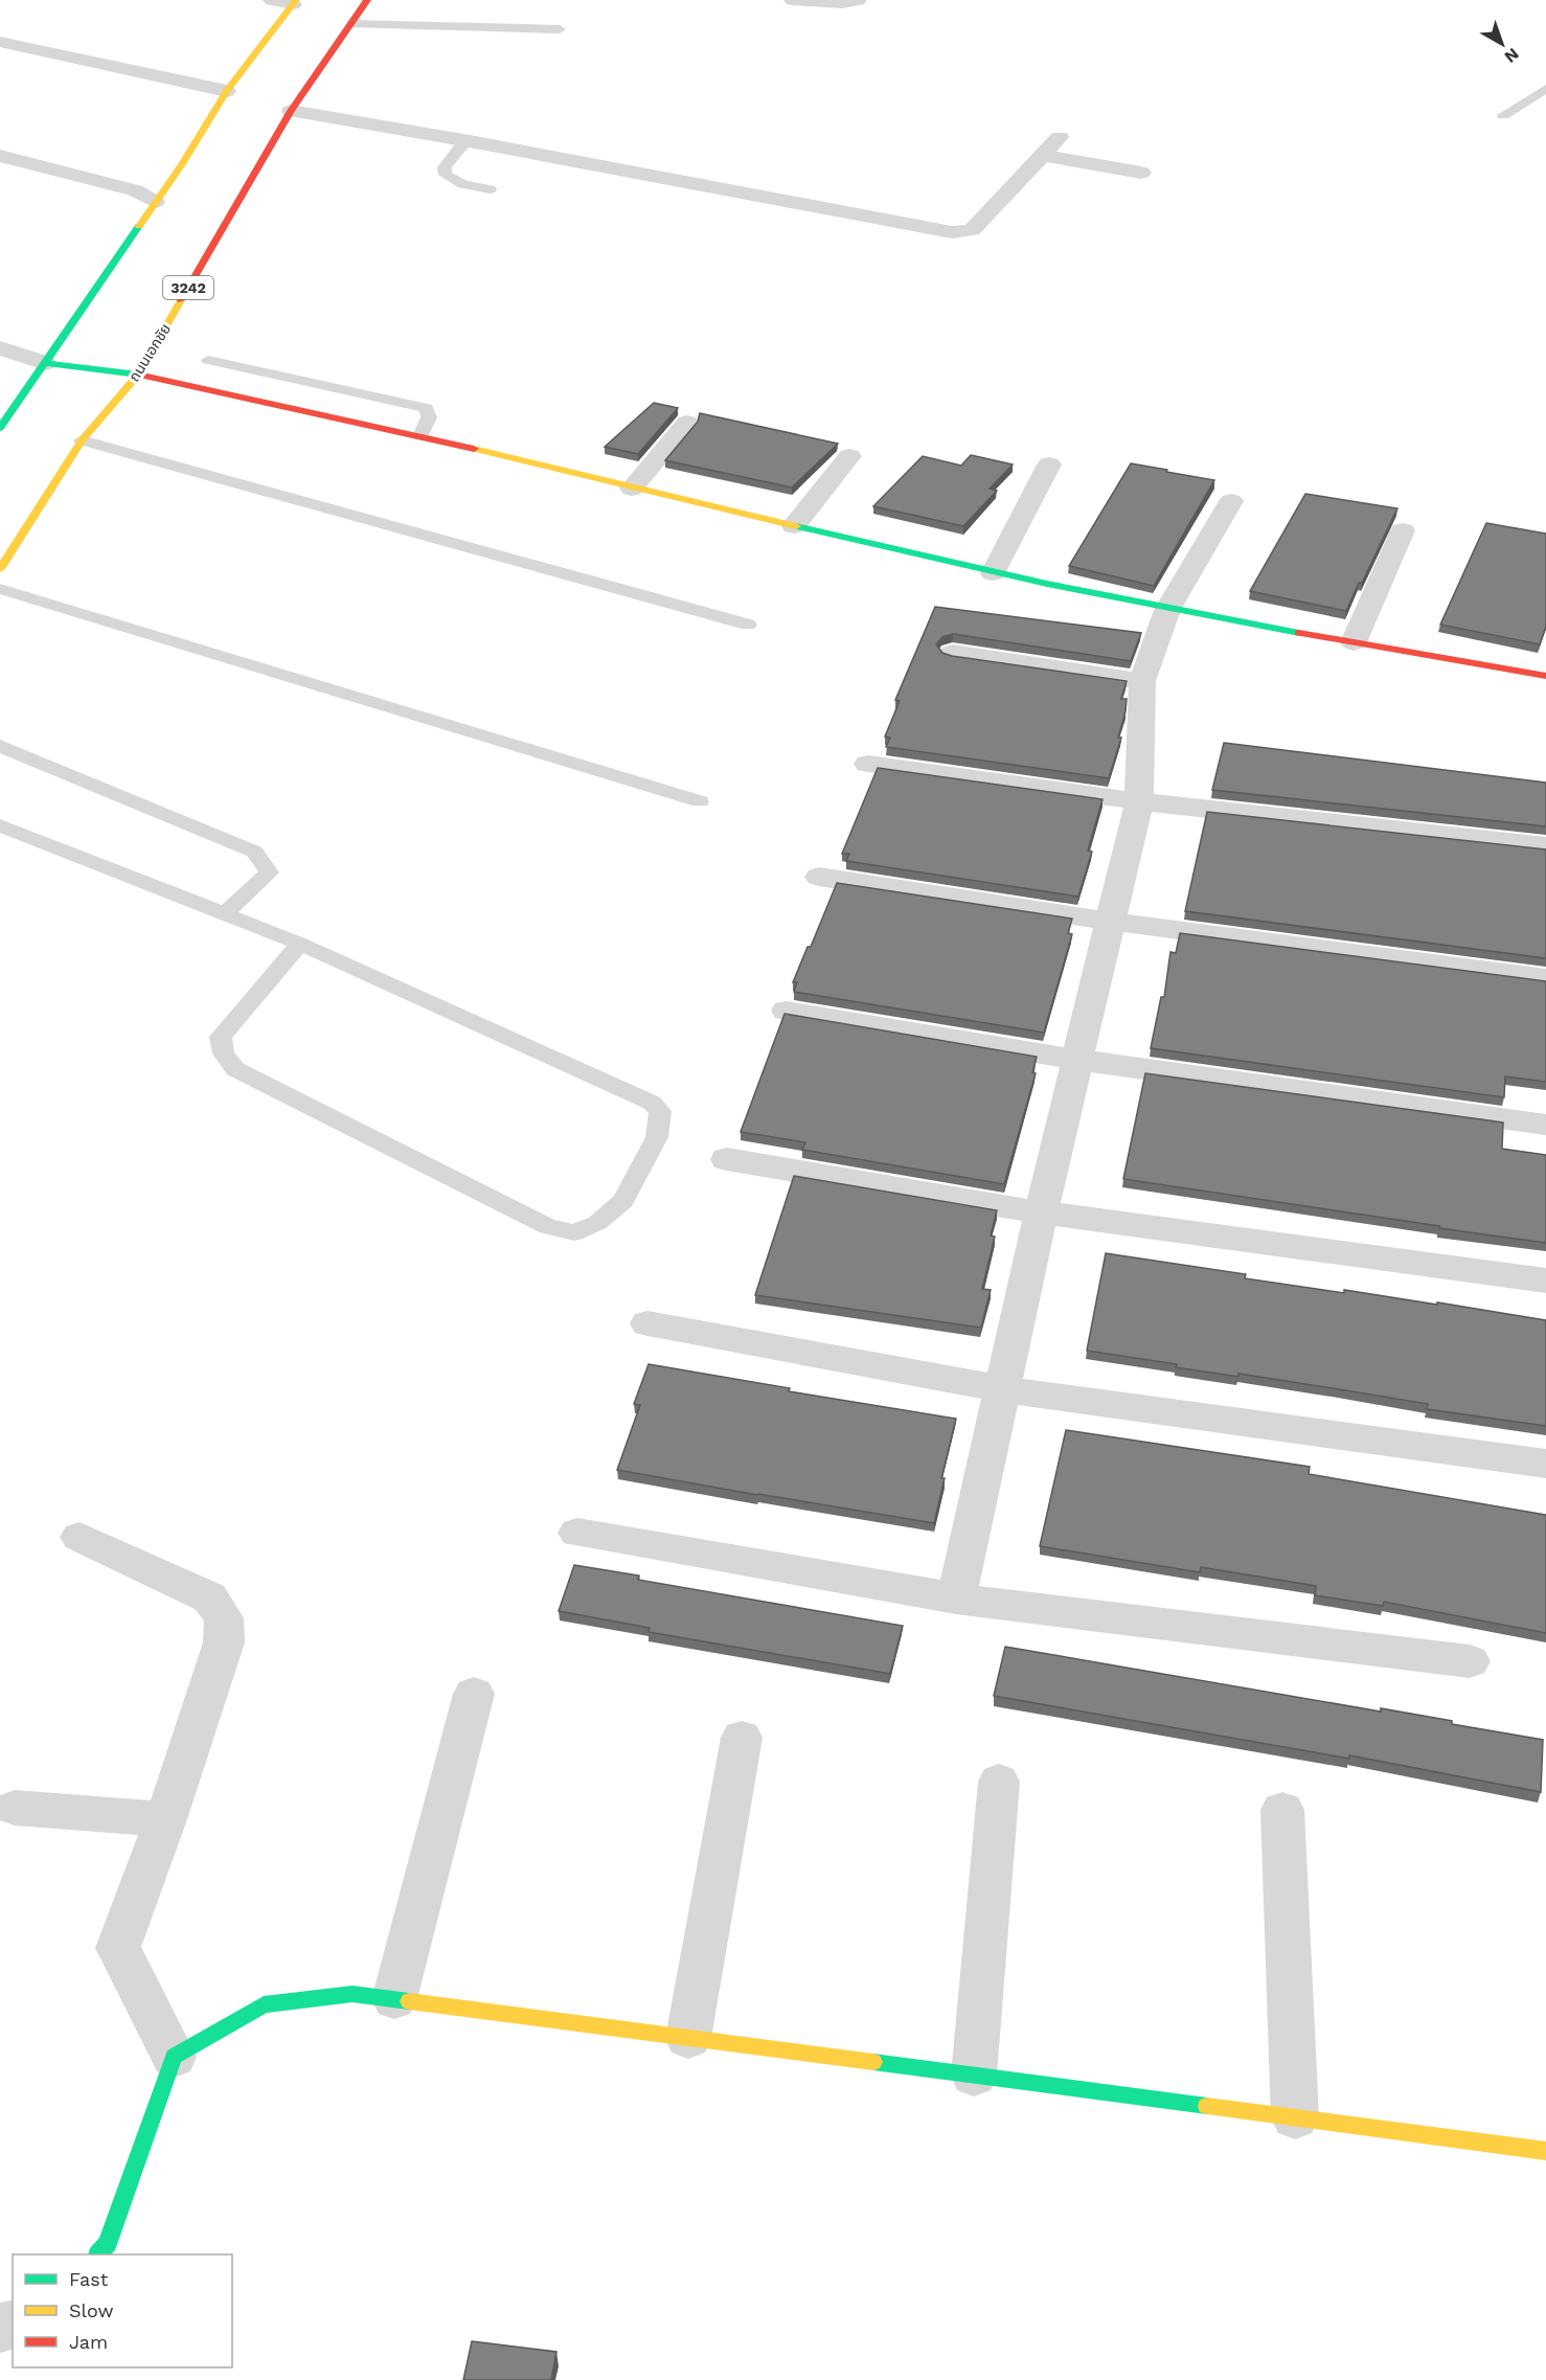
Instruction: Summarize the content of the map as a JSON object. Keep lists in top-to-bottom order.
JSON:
{
  "streets": {
    "main road": ["3242", "ถนนเอกชัย"]
  },
  "legend": ["Fast", "Slow", "Jam"],
  "north": "bottom right"
}
